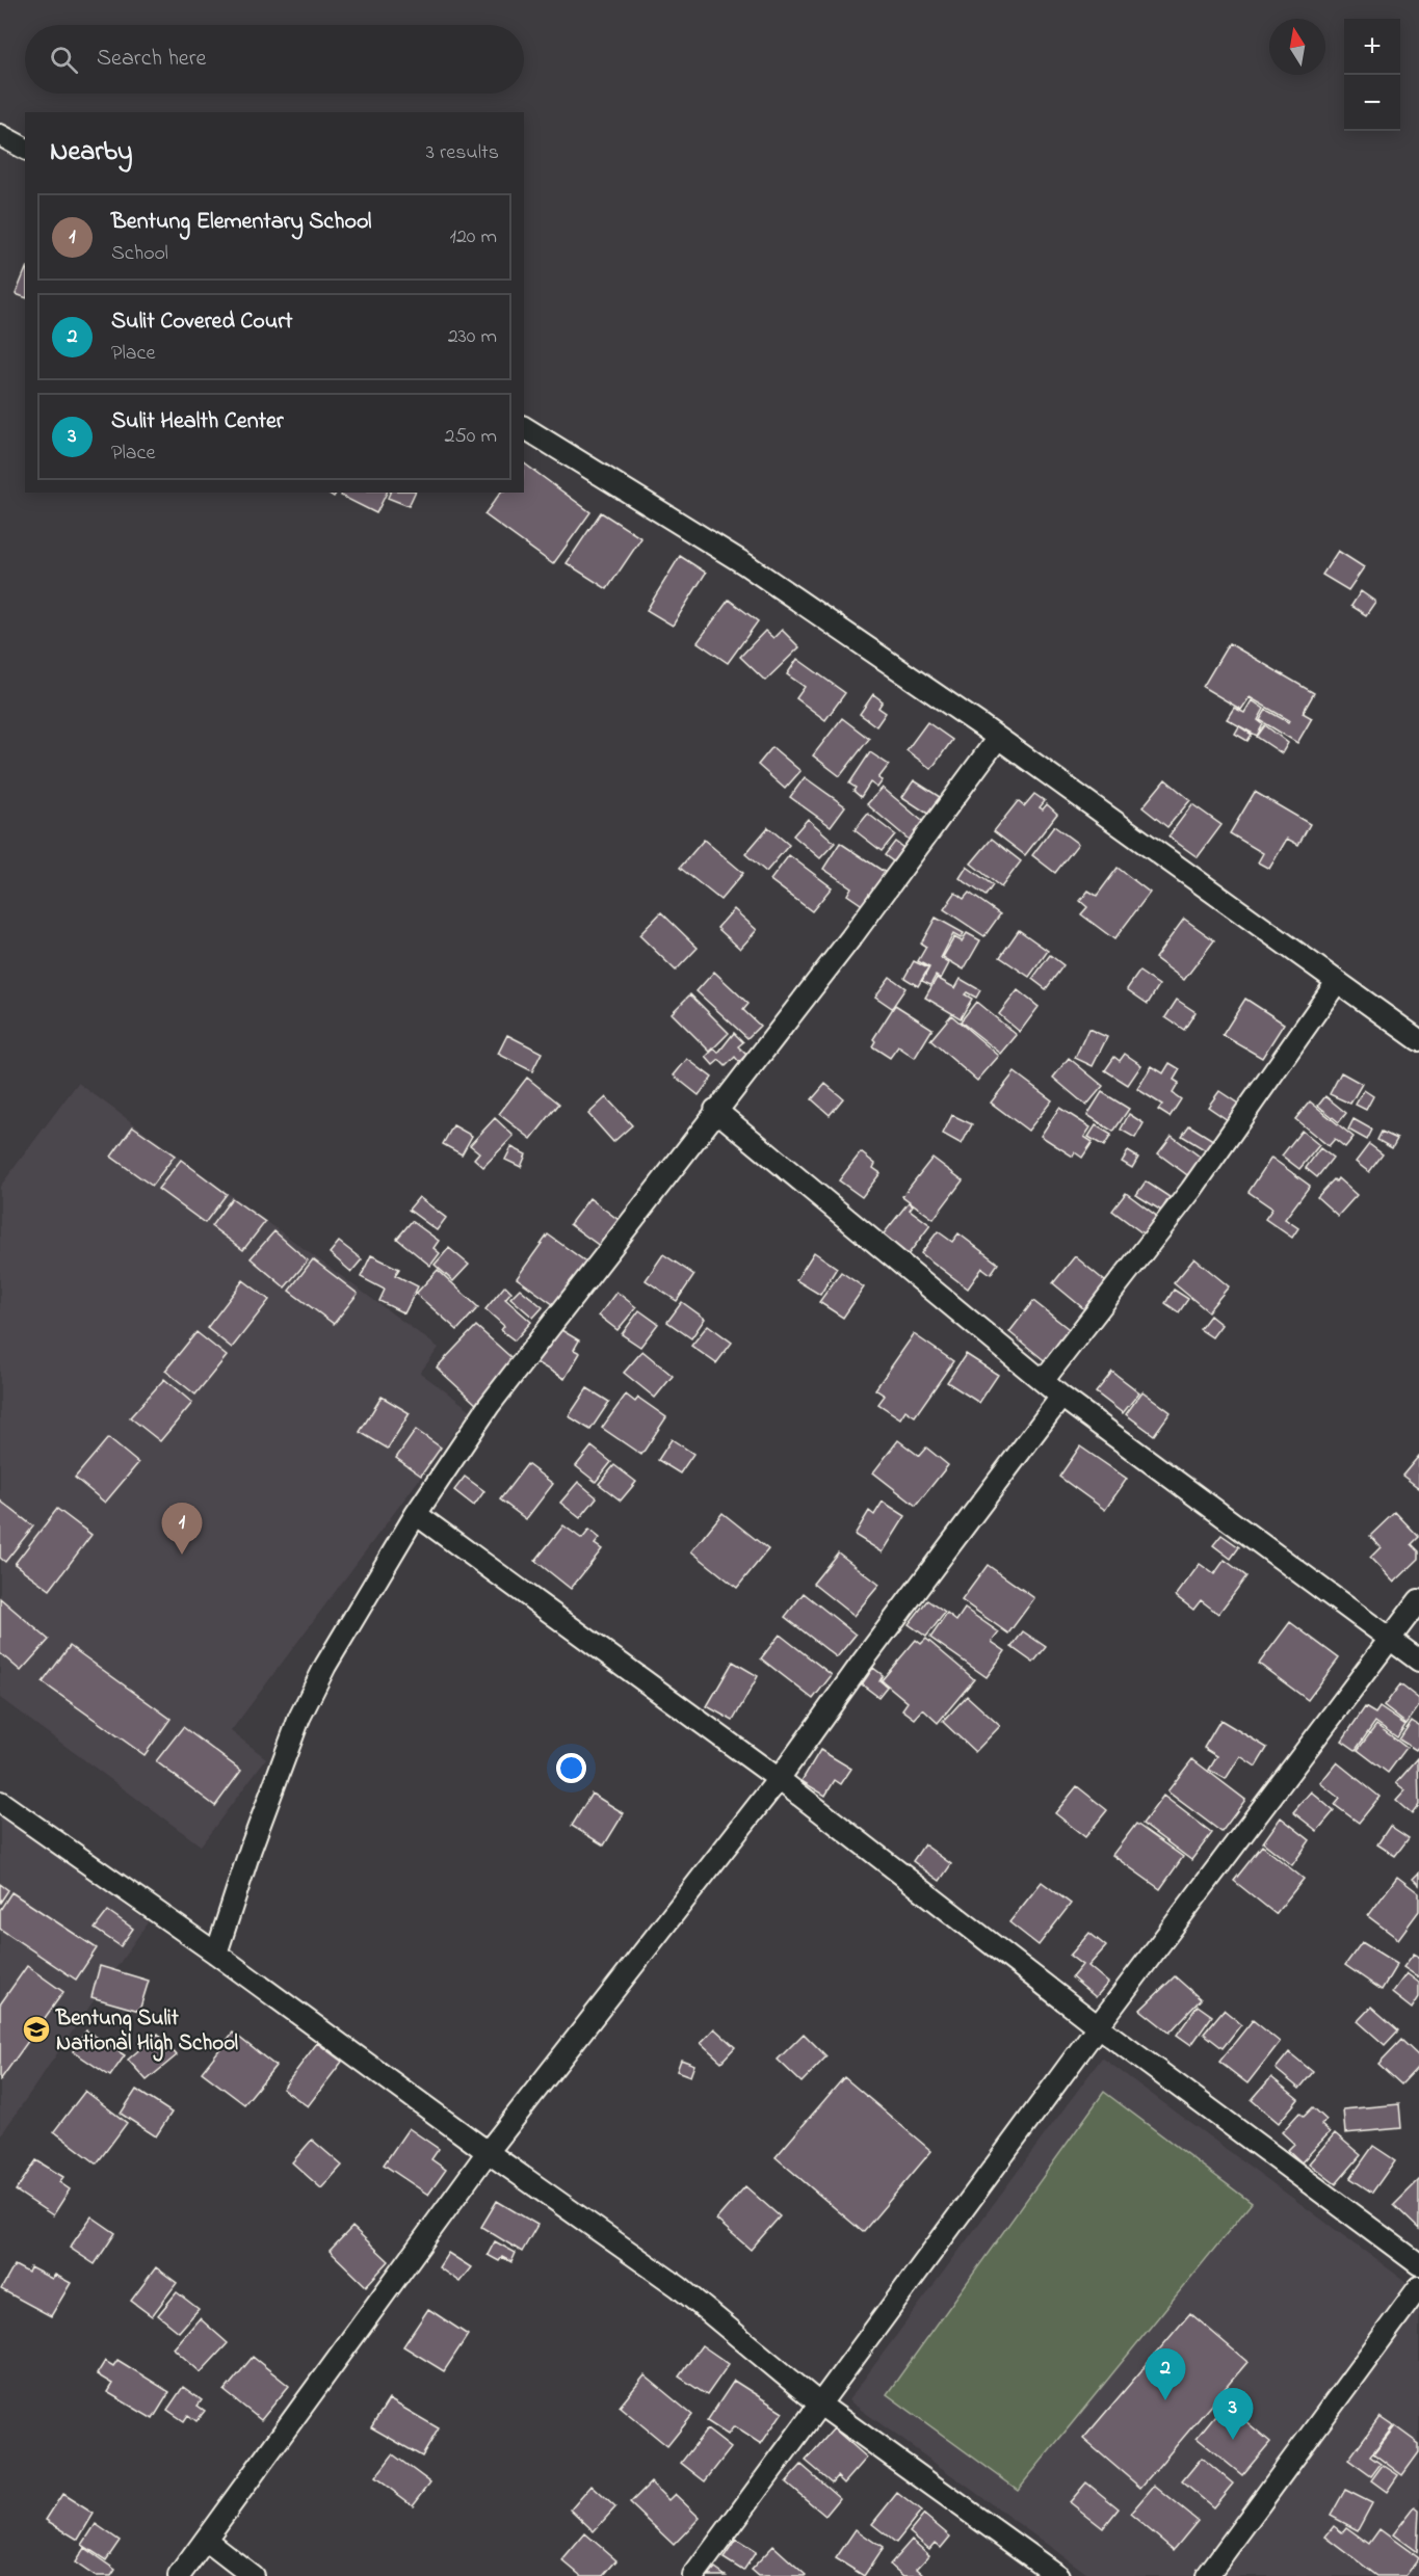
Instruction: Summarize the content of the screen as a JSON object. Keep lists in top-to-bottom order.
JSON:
{
  "places": {
    "school or university": ["Bentung Sulit National High School"]
  },
  "north": "top",
  "page": {
    "map_buttons": ["+", "−"],
    "search": "Search here",
    "heading": ["Nearby", "3 results"],
    "list": [
      {
        "mark": "1",
        "name": "Bentung Elementary School",
        "note": "School",
        "value": "120 m"
      },
      {
        "mark": "2",
        "name": "Sulit Covered Court",
        "note": "Place",
        "value": "230 m"
      },
      {
        "mark": "3",
        "name": "Sulit Health Center",
        "note": "Place",
        "value": "250 m"
      }
    ],
    "pins": ["1", "2", "3"]
  }
}
